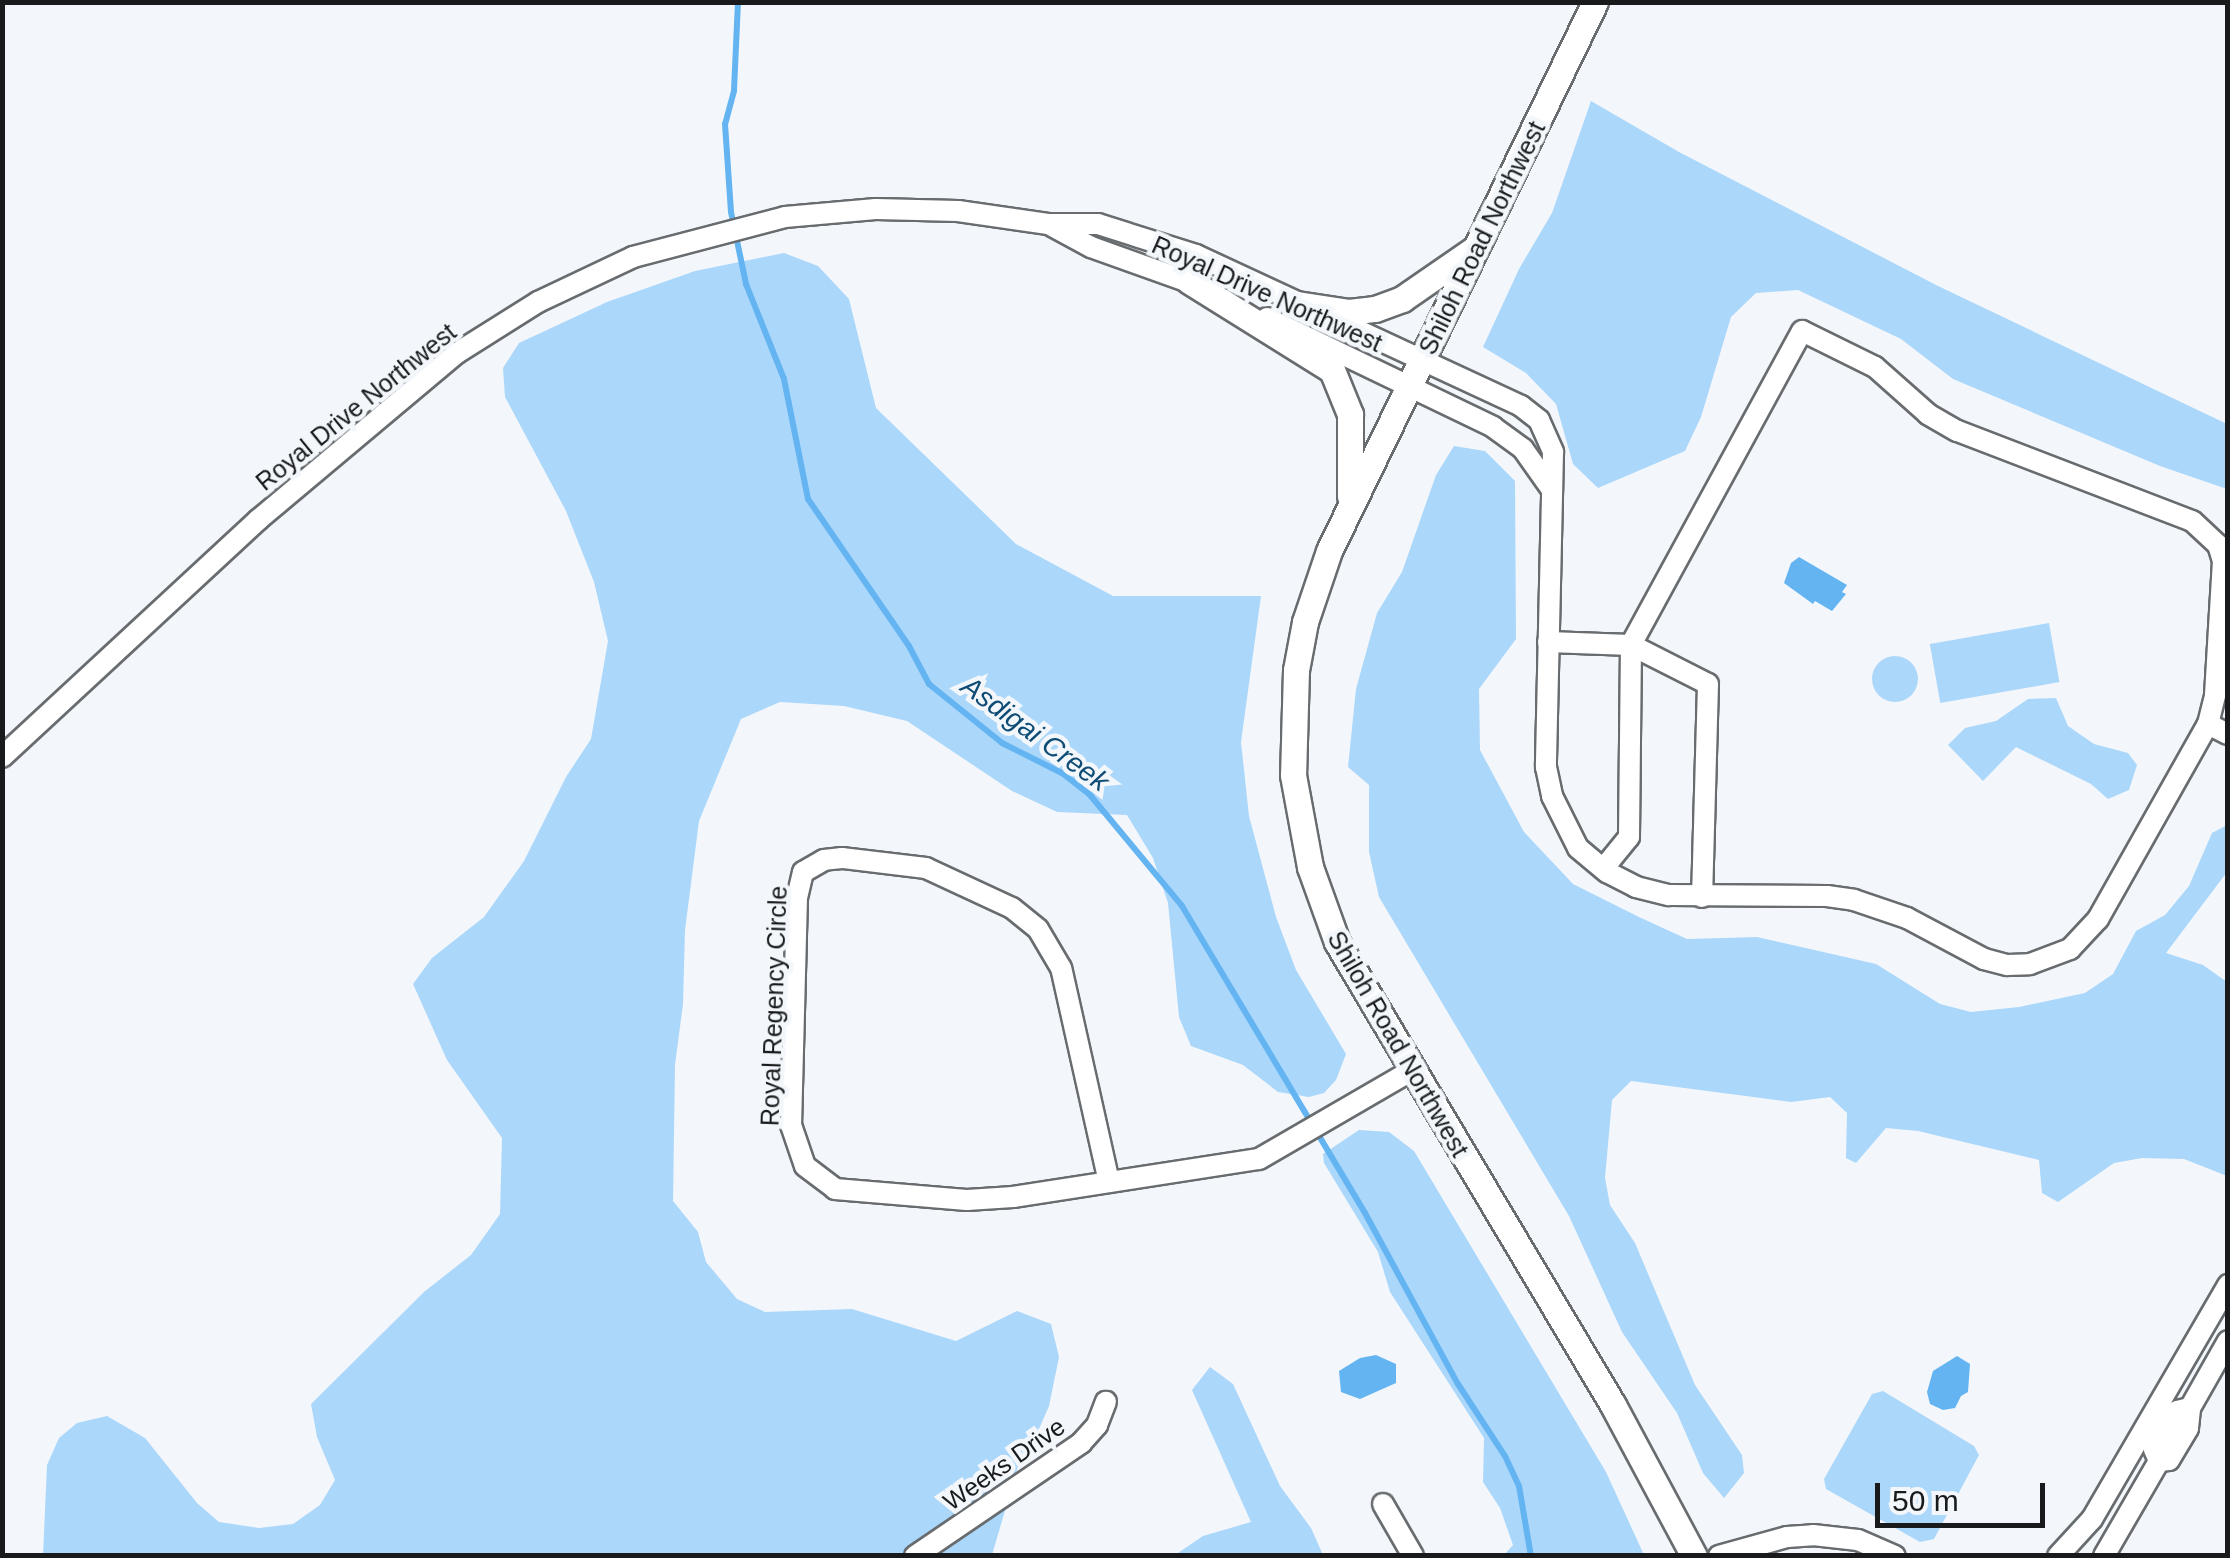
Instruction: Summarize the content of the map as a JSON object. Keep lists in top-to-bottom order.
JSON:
{
  "streets": {
    "street": [
      "Shiloh Road Northwest",
      "Royal Drive Northwest",
      "Royal Regency Circle",
      "Weeks Drive"
    ]
  },
  "crossings": [
    ["Shiloh Road Northwest", "Royal Drive Northwest"],
    ["Shiloh Road Northwest", "Royal Regency Circle"]
  ],
  "water": ["Asdigai Creek"],
  "scale_bar": "50 m"
}
